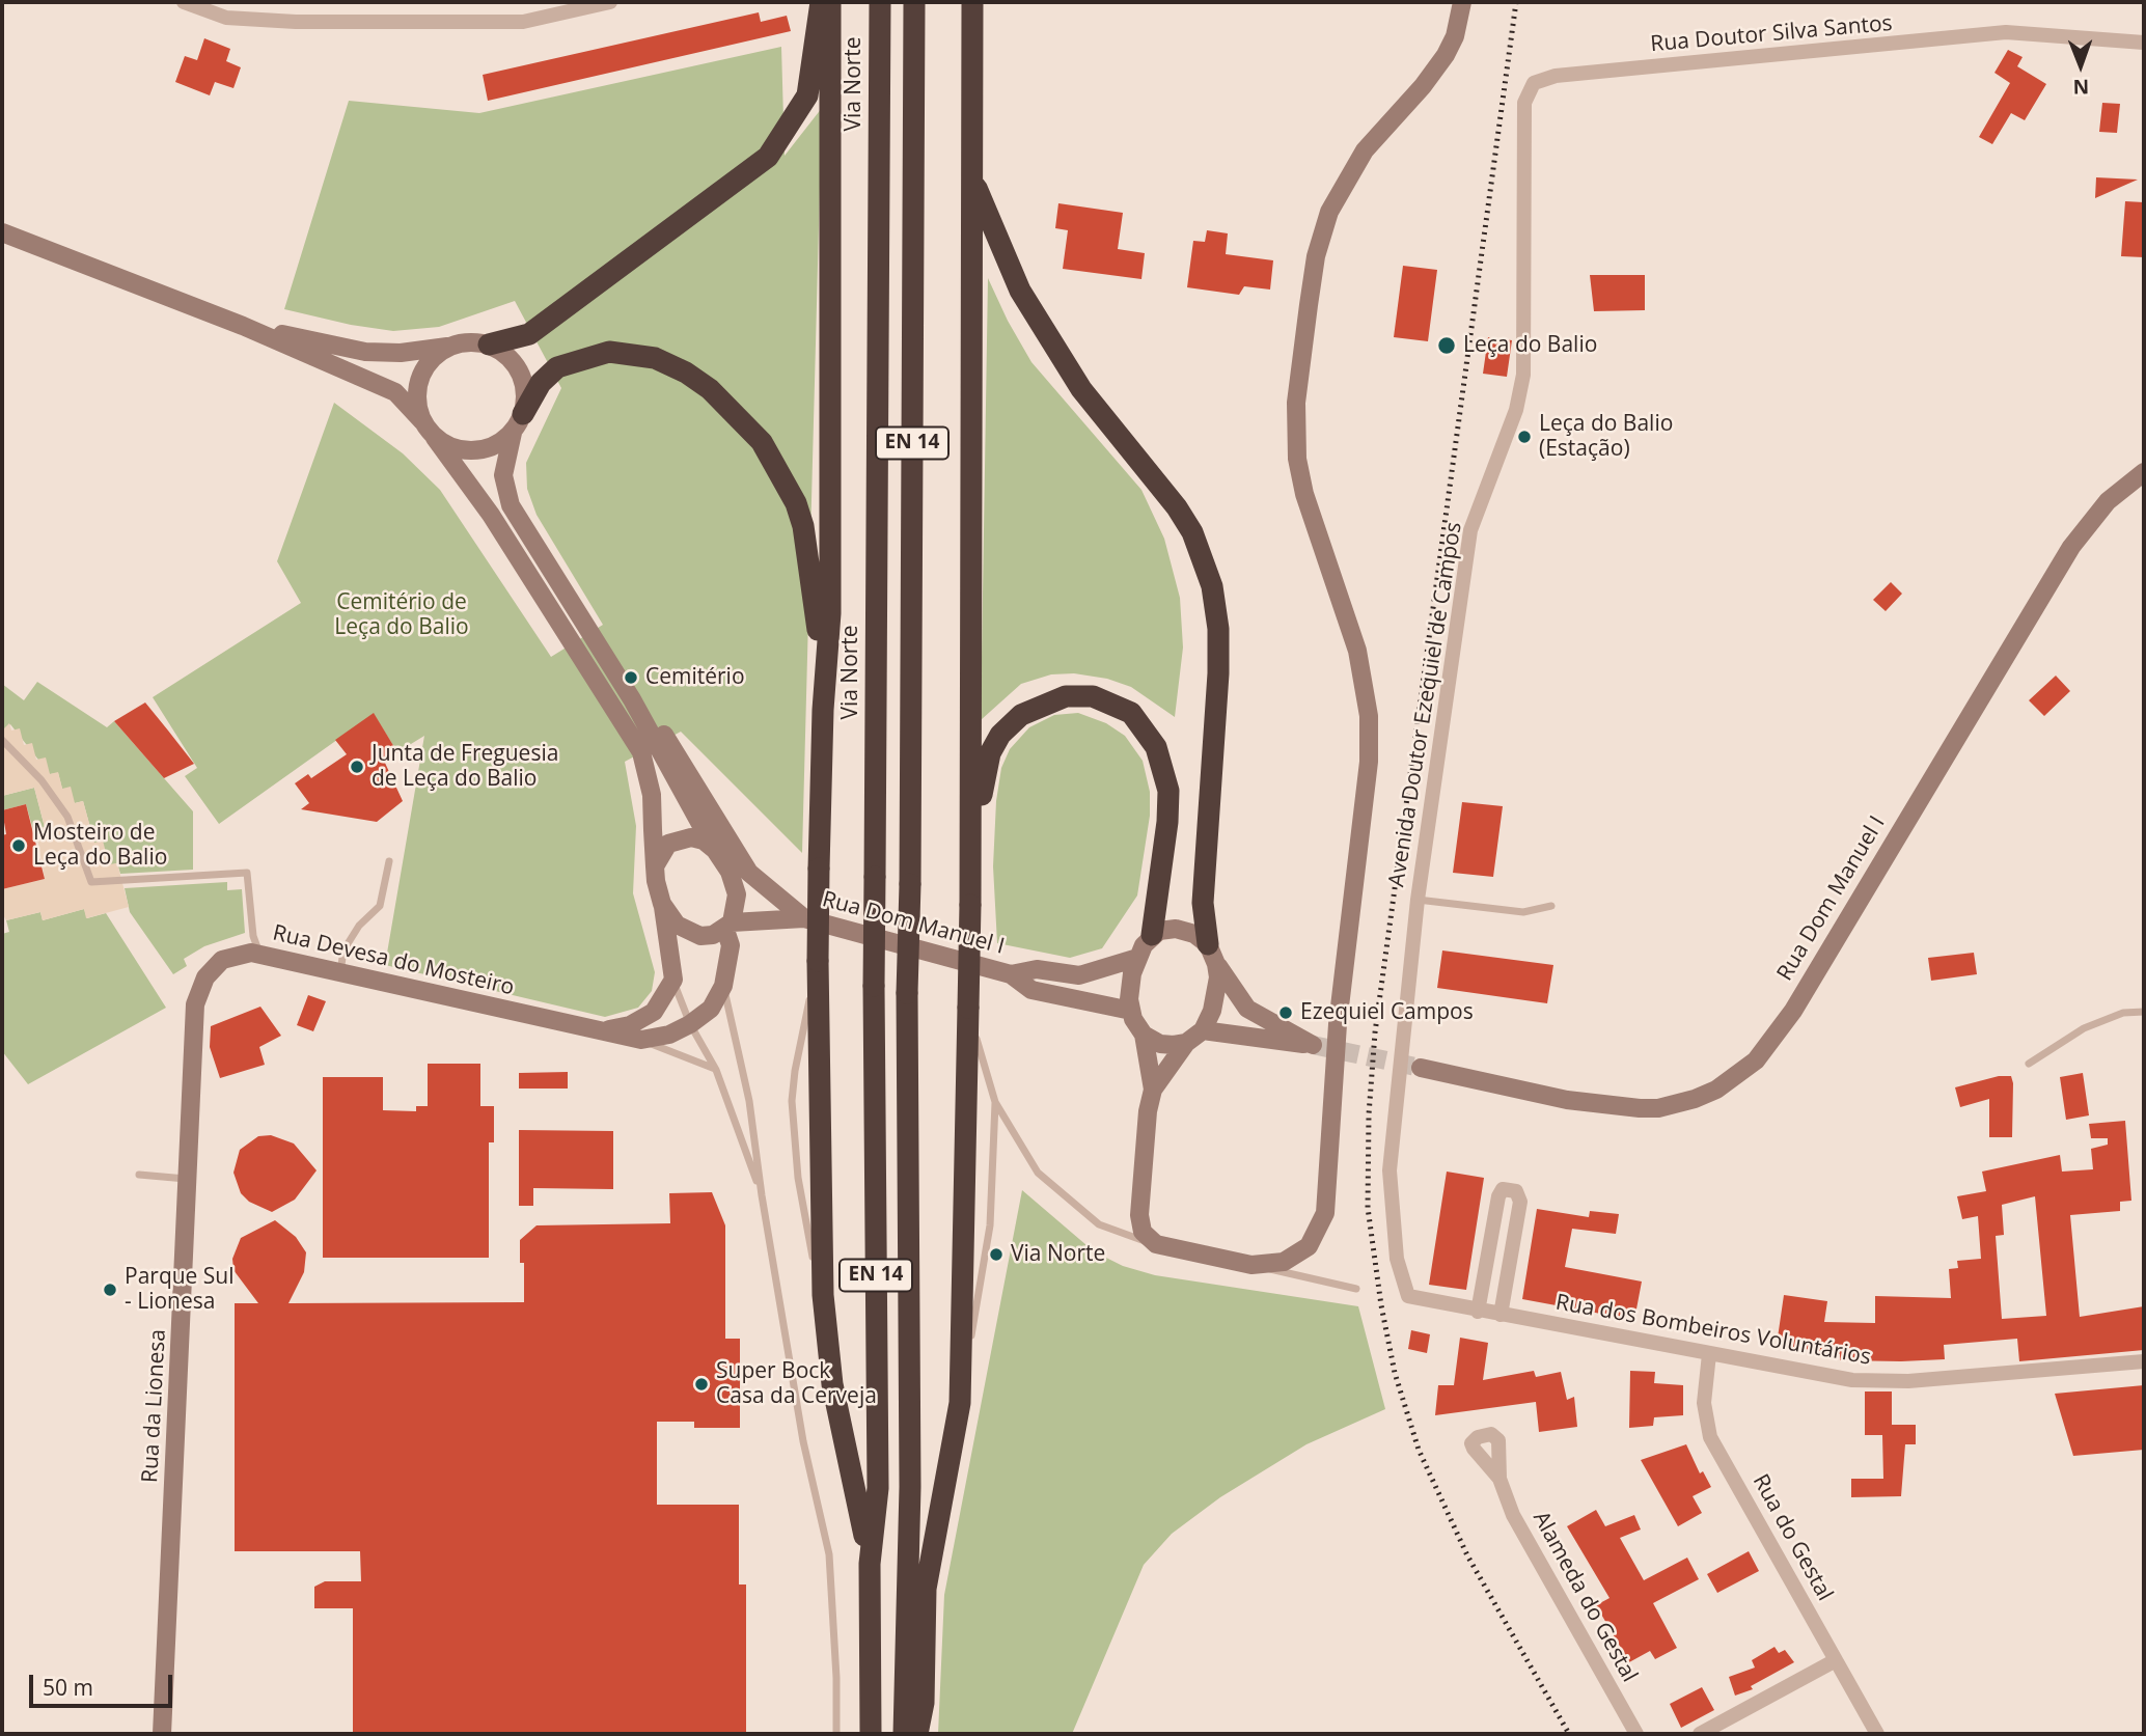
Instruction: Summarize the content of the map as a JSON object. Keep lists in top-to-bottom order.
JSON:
{
  "streets": {
    "highway": ["Via Norte", "EN 14"],
    "main road": ["Rua Dom Manuel I", "Rua Devesa do Mosteiro", "Rua da Lionesa"],
    "street": [
      "Rua Doutor Silva Santos",
      "Avenida Doutor Ezequiel de Campos",
      "Rua dos Bombeiros Voluntários",
      "Rua do Gestal",
      "Alameda do Gestal"
    ]
  },
  "crossings": [
    ["Rua Doutor Silva Santos", "Avenida Doutor Ezequiel de Campos"],
    ["Avenida Doutor Ezequiel de Campos", "Rua dos Bombeiros Voluntários"],
    ["Rua Devesa do Mosteiro", "Rua da Lionesa"],
    ["Rua dos Bombeiros Voluntários", "Rua do Gestal"]
  ],
  "parks": ["Cemitério de Leça do Balio"],
  "places": [
    "Leça do Balio",
    "Leça do Balio (Estação)",
    "Cemitério",
    "Junta de Freguesia de Leça do Balio",
    "Mosteiro de Leça do Balio",
    "Ezequiel Campos",
    "Via Norte",
    "Parque Sul - Lionesa",
    "Super Bock Casa da Cerveja"
  ],
  "scale_bar": "50 m",
  "north": "bottom"
}
